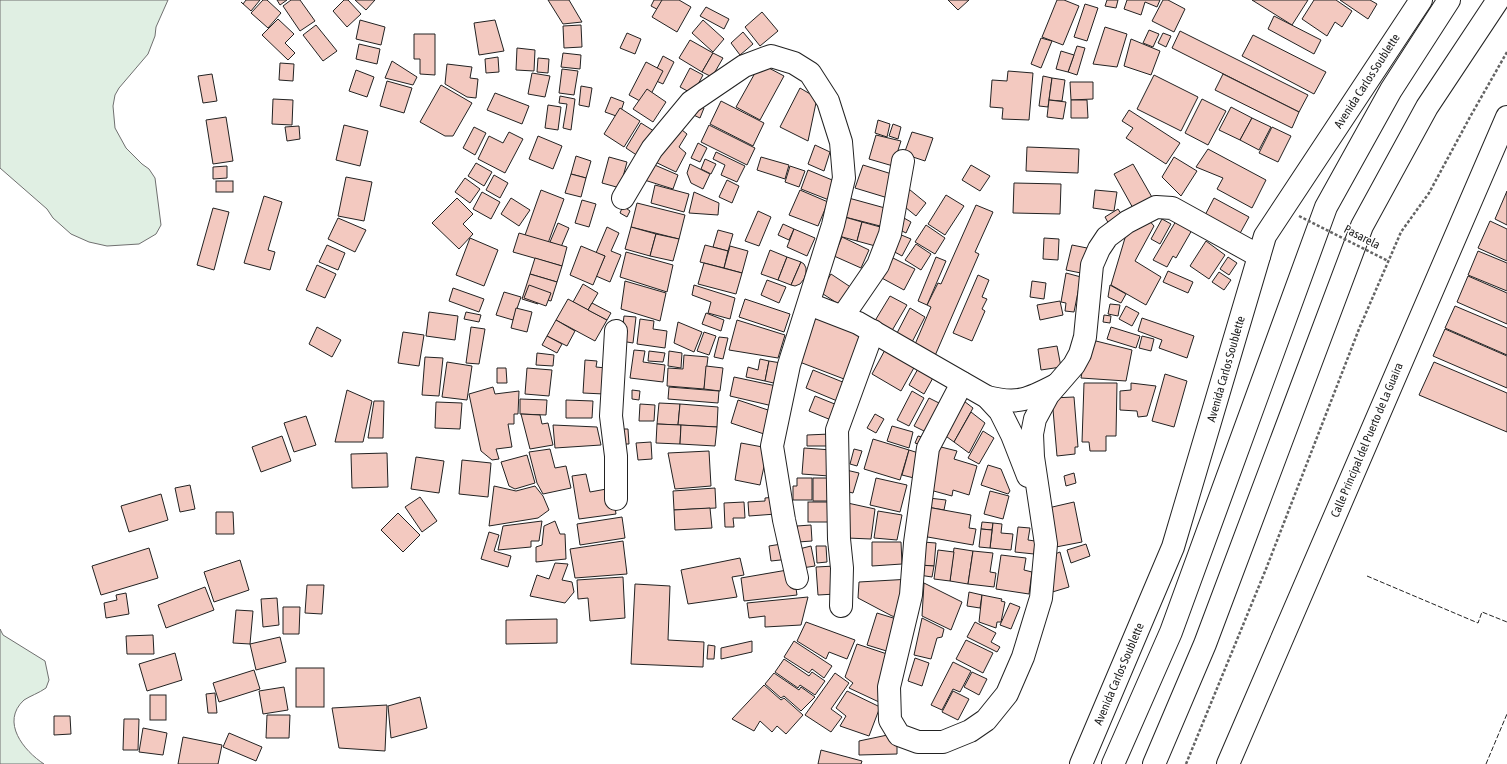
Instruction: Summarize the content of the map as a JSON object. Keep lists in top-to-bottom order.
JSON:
{
  "streets": {
    "street": ["Avenida Carlos Soublette", "Calle Principal del Puerto de La Guaira"],
    "path": ["Pasarela"]
  }
}
